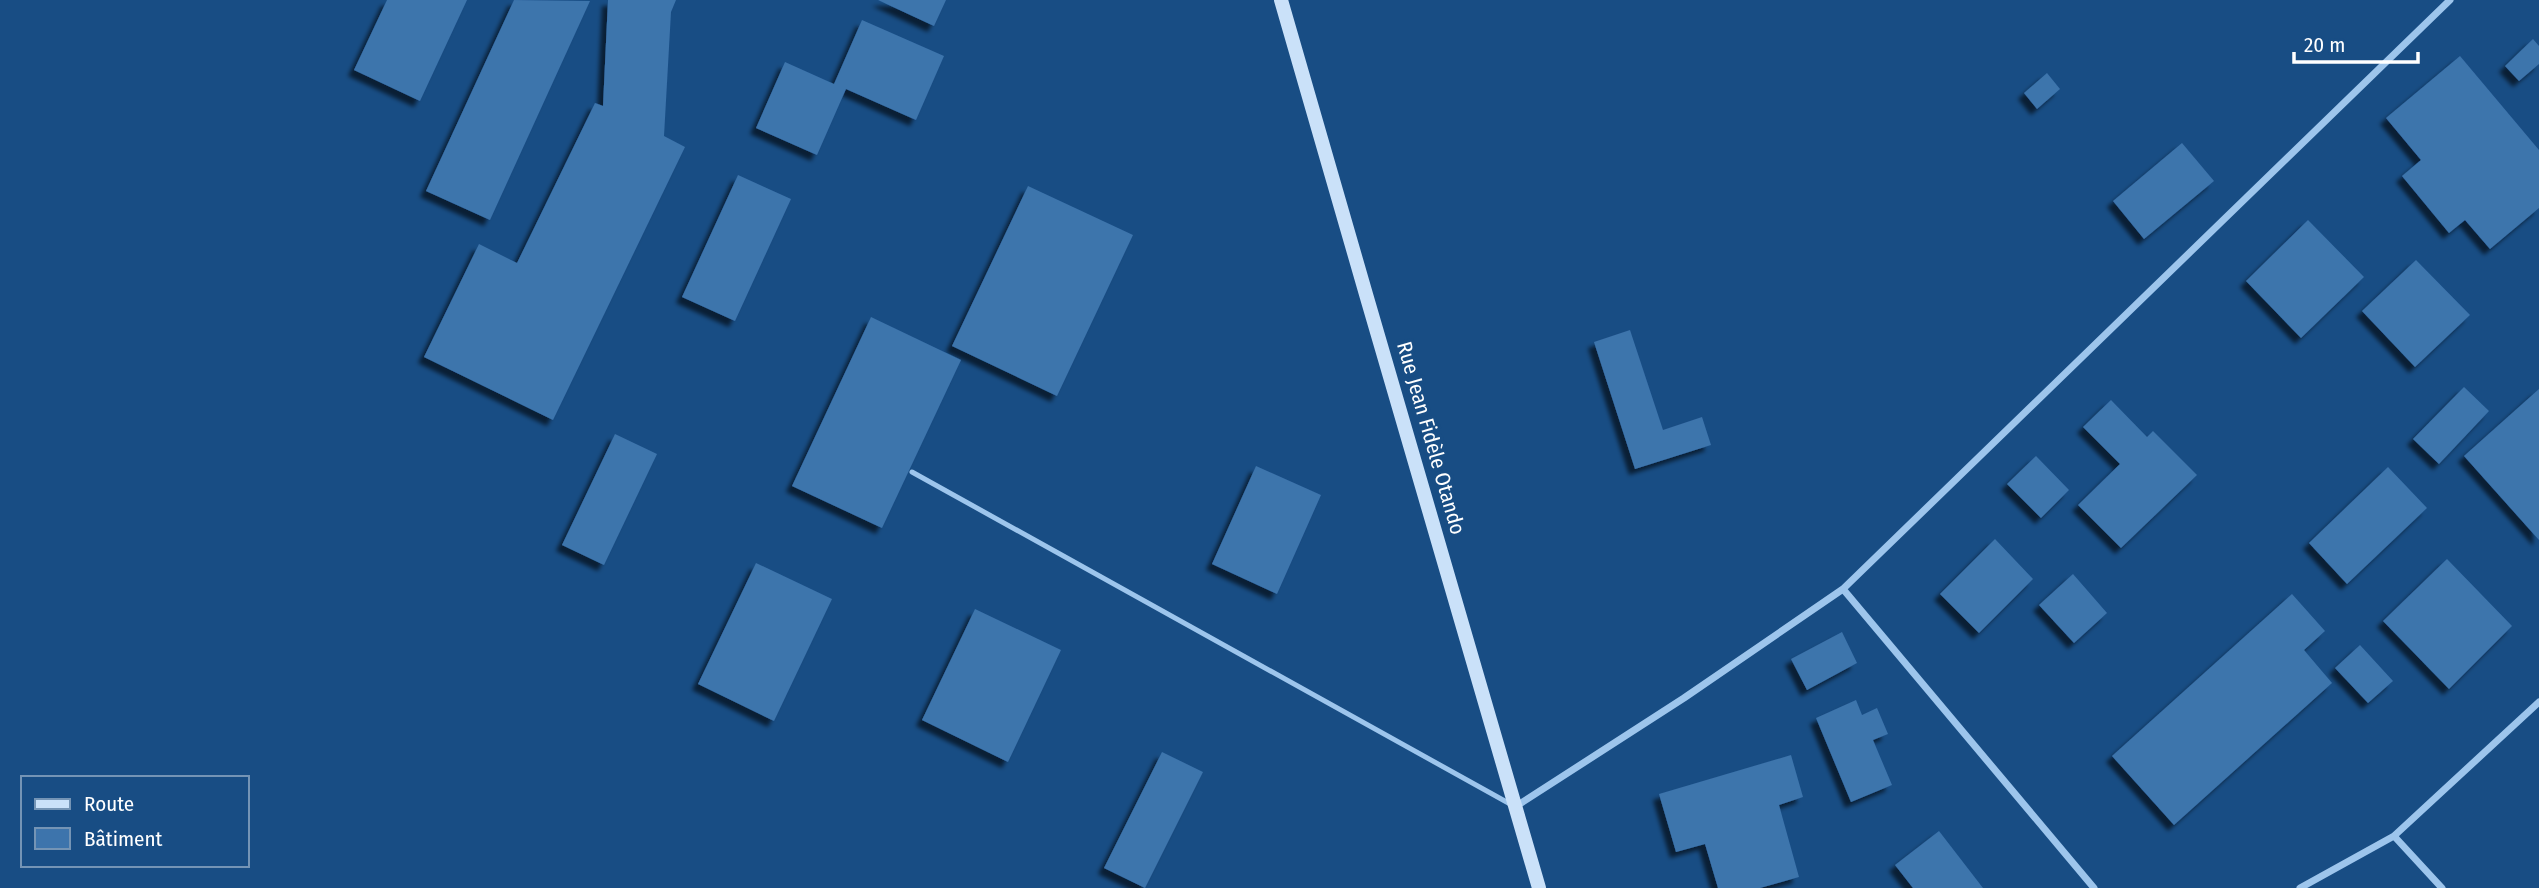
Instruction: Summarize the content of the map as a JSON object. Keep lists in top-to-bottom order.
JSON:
{
  "streets": {
    "street": ["Rue Jean Fidèle Otando"]
  },
  "legend": ["Route", "Bâtiment"],
  "scale_bar": "20 m"
}
